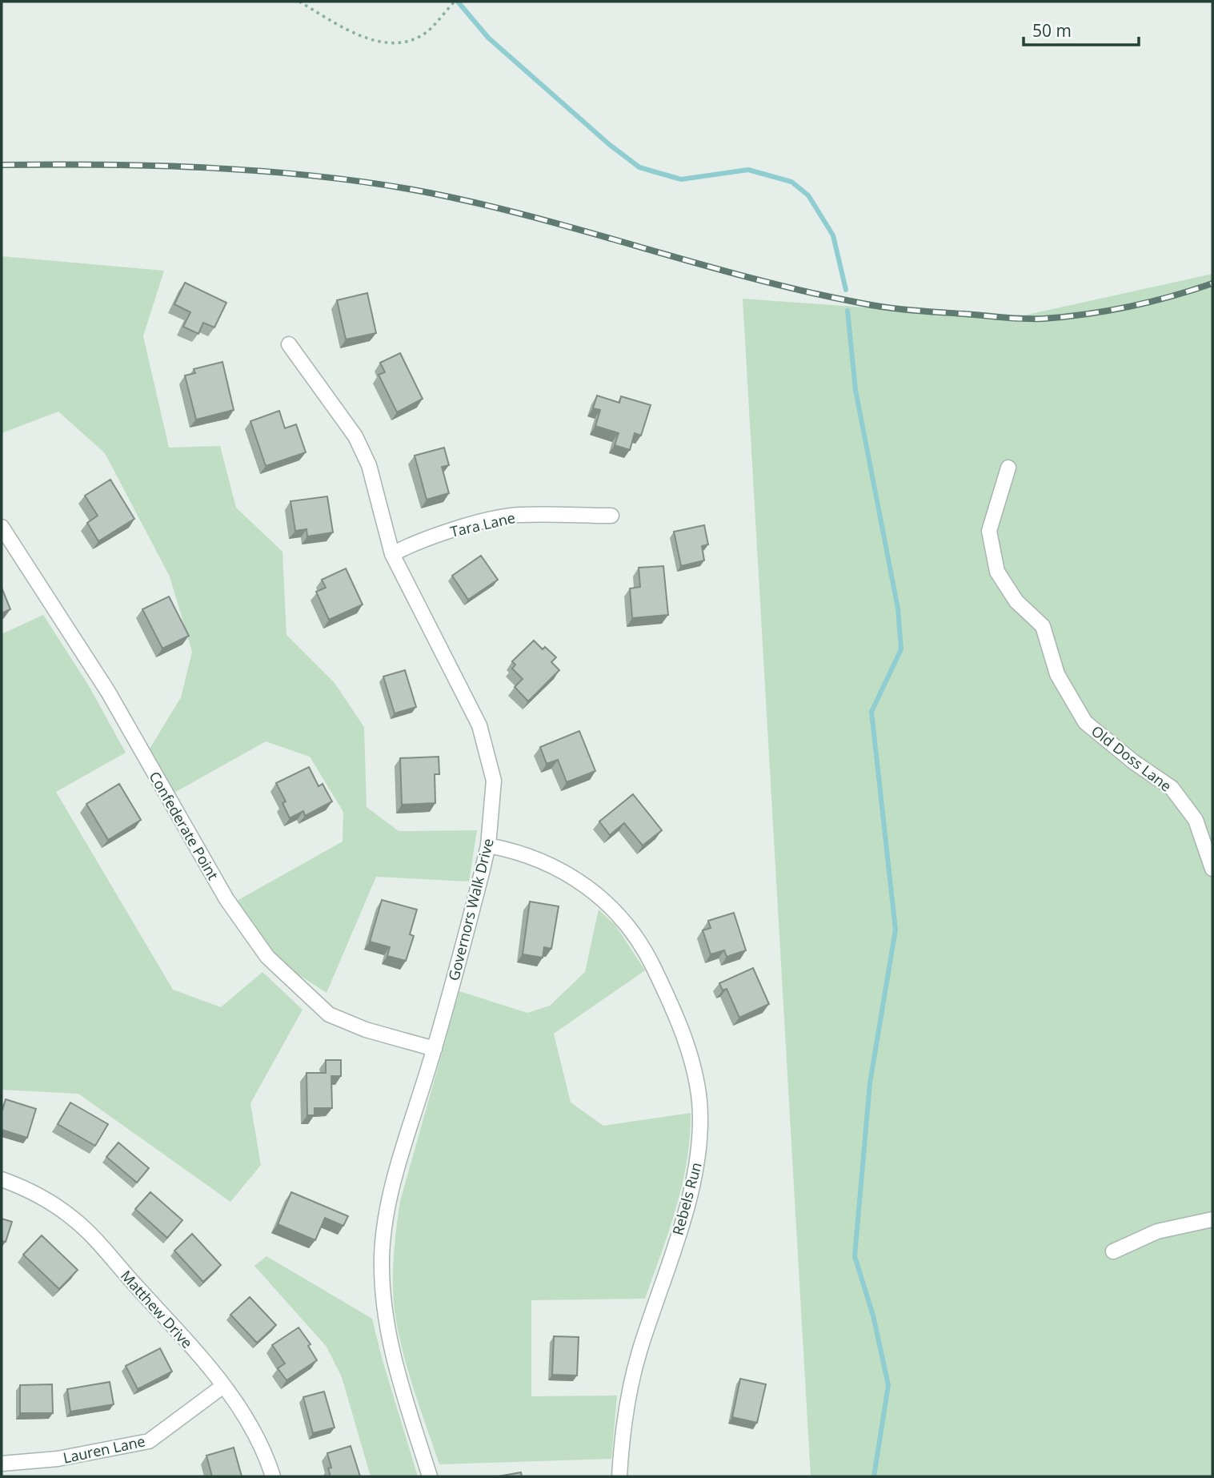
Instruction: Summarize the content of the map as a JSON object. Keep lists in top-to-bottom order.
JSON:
{
  "streets": {
    "street": [
      "Tara Lane",
      "Old Doss Lane",
      "Confederate Point",
      "Governors Walk Drive",
      "Rebels Run",
      "Matthew Drive",
      "Lauren Lane"
    ]
  },
  "crossings": [
    ["Tara Lane", "Governors Walk Drive"],
    ["Confederate Point", "Governors Walk Drive"],
    ["Governors Walk Drive", "Rebels Run"],
    ["Matthew Drive", "Lauren Lane"]
  ],
  "scale_bar": "50 m"
}
